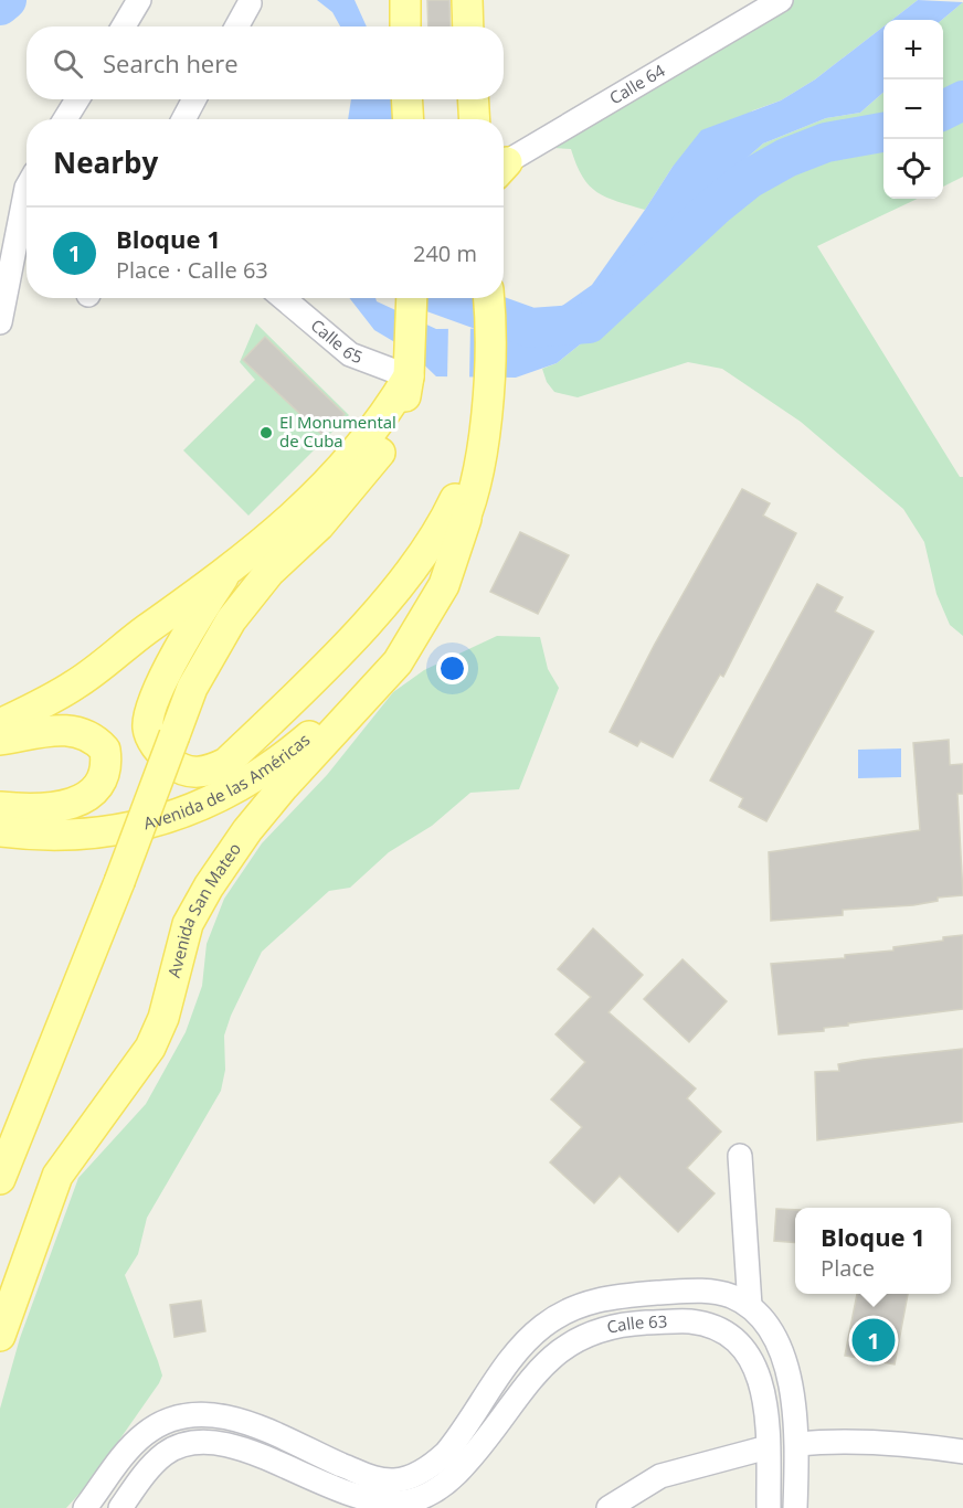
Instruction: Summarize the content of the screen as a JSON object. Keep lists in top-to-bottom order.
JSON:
{
  "streets": {
    "main road": ["Avenida de las Américas", "Avenida San Mateo"],
    "street": ["Calle 64", "Calle 65", "Calle 63"]
  },
  "crossings": [
    ["Avenida de las Américas", "Avenida San Mateo"]
  ],
  "places": ["El Monumental de Cuba"],
  "page": {
    "map_buttons": ["+", "−"],
    "search": "Search here",
    "heading": "Nearby",
    "list": [
      {
        "mark": "1",
        "name": "Bloque 1",
        "note": "Place · Calle 63",
        "value": "240 m"
      }
    ],
    "popup": ["Bloque 1", "Place"],
    "pins": "1"
  }
}
